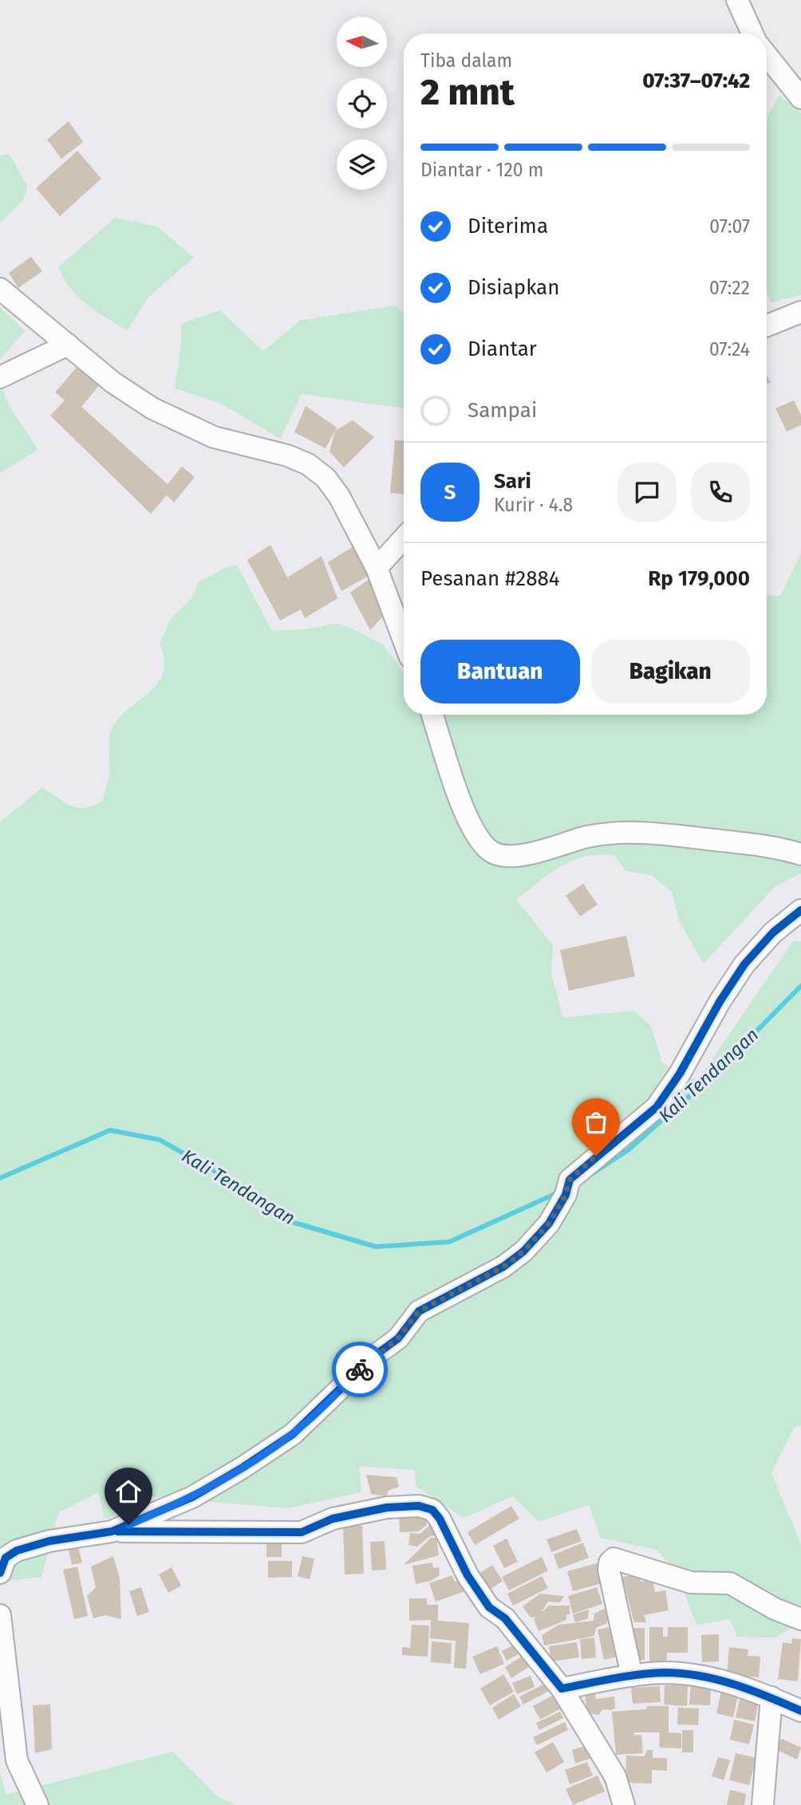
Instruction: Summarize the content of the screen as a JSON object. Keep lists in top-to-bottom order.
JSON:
{
  "water": ["Kali Tendangan"],
  "north": "left",
  "page": {
    "heading": ["2 mnt", "Tiba dalam", "07:37–07:42"],
    "panel": [
      "Sari",
      "Kurir · 4.8",
      "Pesanan #2884",
      "Rp 179,000"
    ],
    "bar": "Diantar · 120 m",
    "list": [
      ["Diterima", "07:07"],
      ["Disiapkan", "07:22"],
      ["Diantar", "07:24"],
      "Sampai"
    ],
    "round": "S",
    "buttons": ["Bantuan", "Bagikan"]
  }
}
